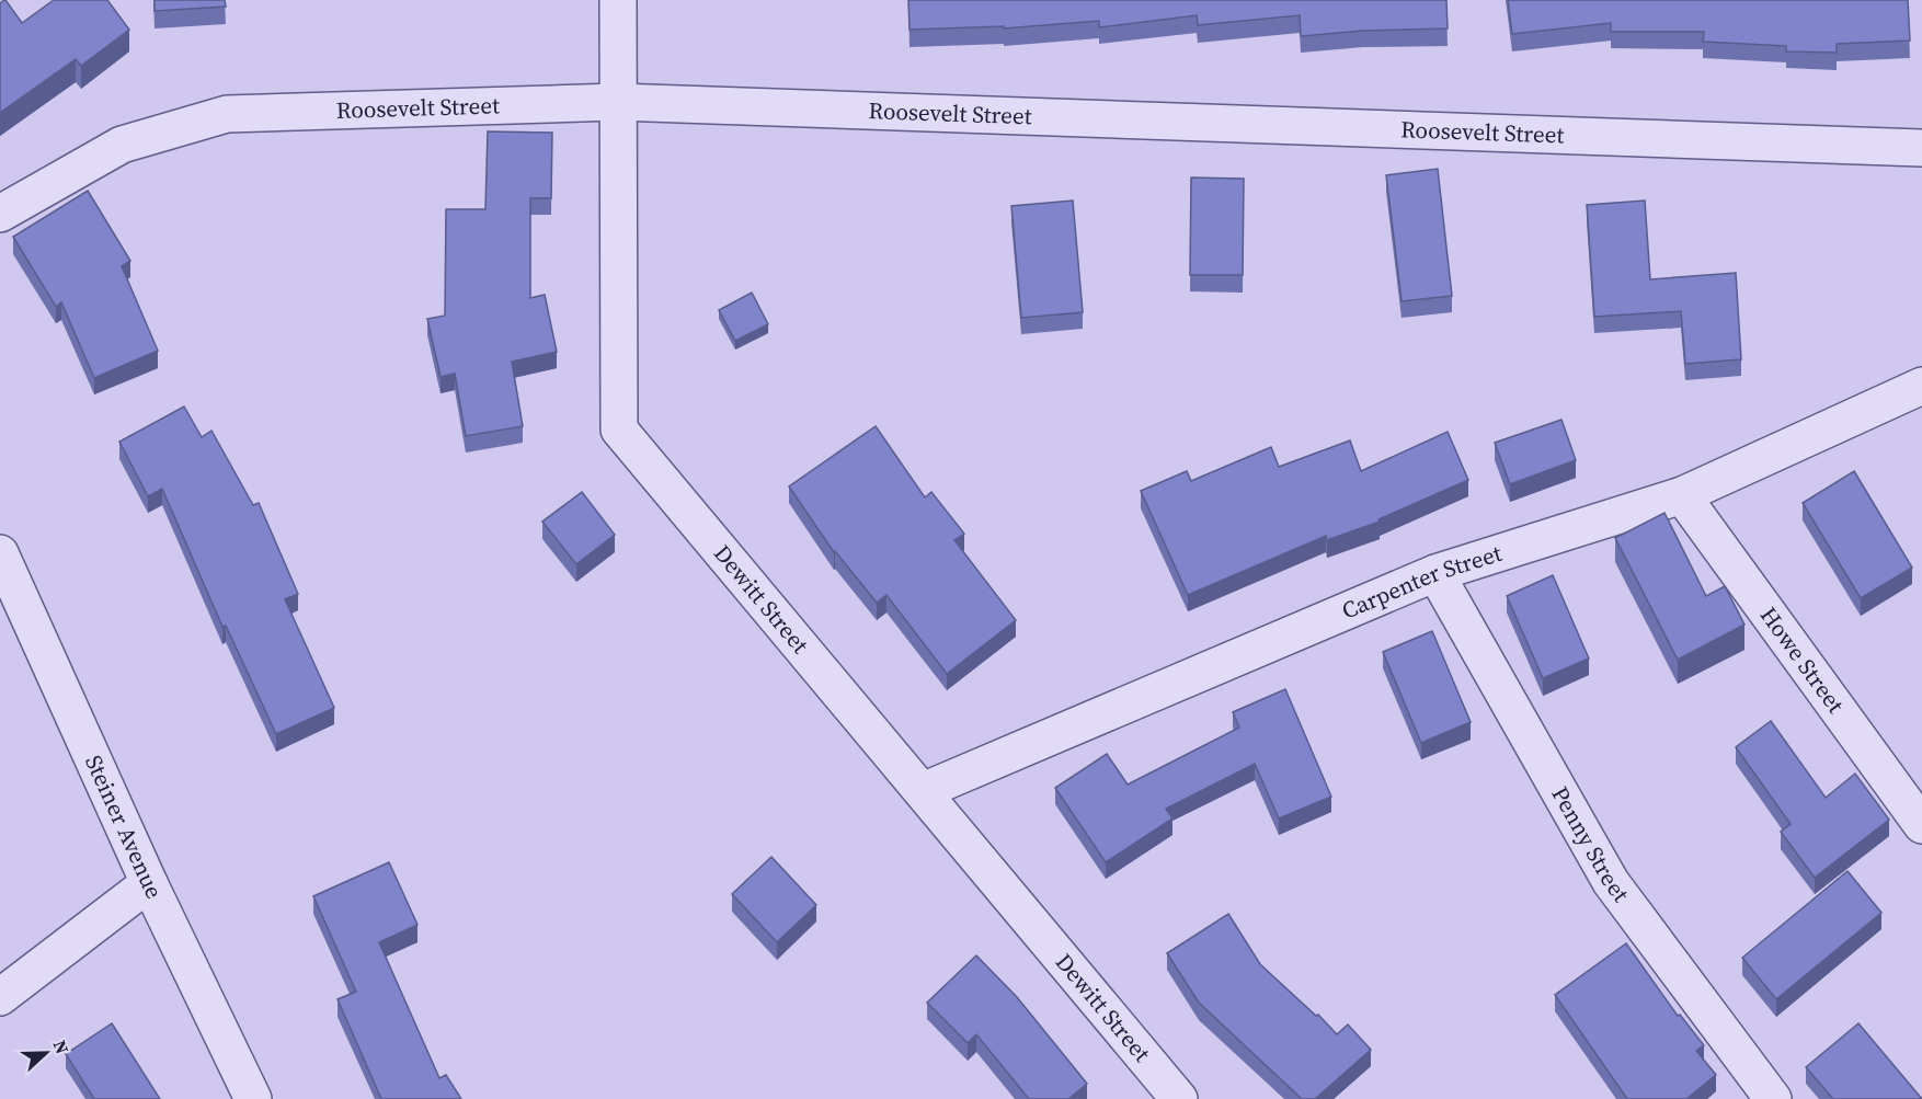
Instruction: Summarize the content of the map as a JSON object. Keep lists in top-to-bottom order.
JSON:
{
  "streets": {
    "street": [
      "Roosevelt Street",
      "Carpenter Street",
      "Dewitt Street",
      "Howe Street",
      "Steiner Avenue",
      "Penny Street"
    ]
  },
  "crossings": [
    ["Roosevelt Street", "Dewitt Street"],
    ["Carpenter Street", "Dewitt Street"],
    ["Carpenter Street", "Howe Street"],
    ["Carpenter Street", "Penny Street"]
  ],
  "north": "right"
}
